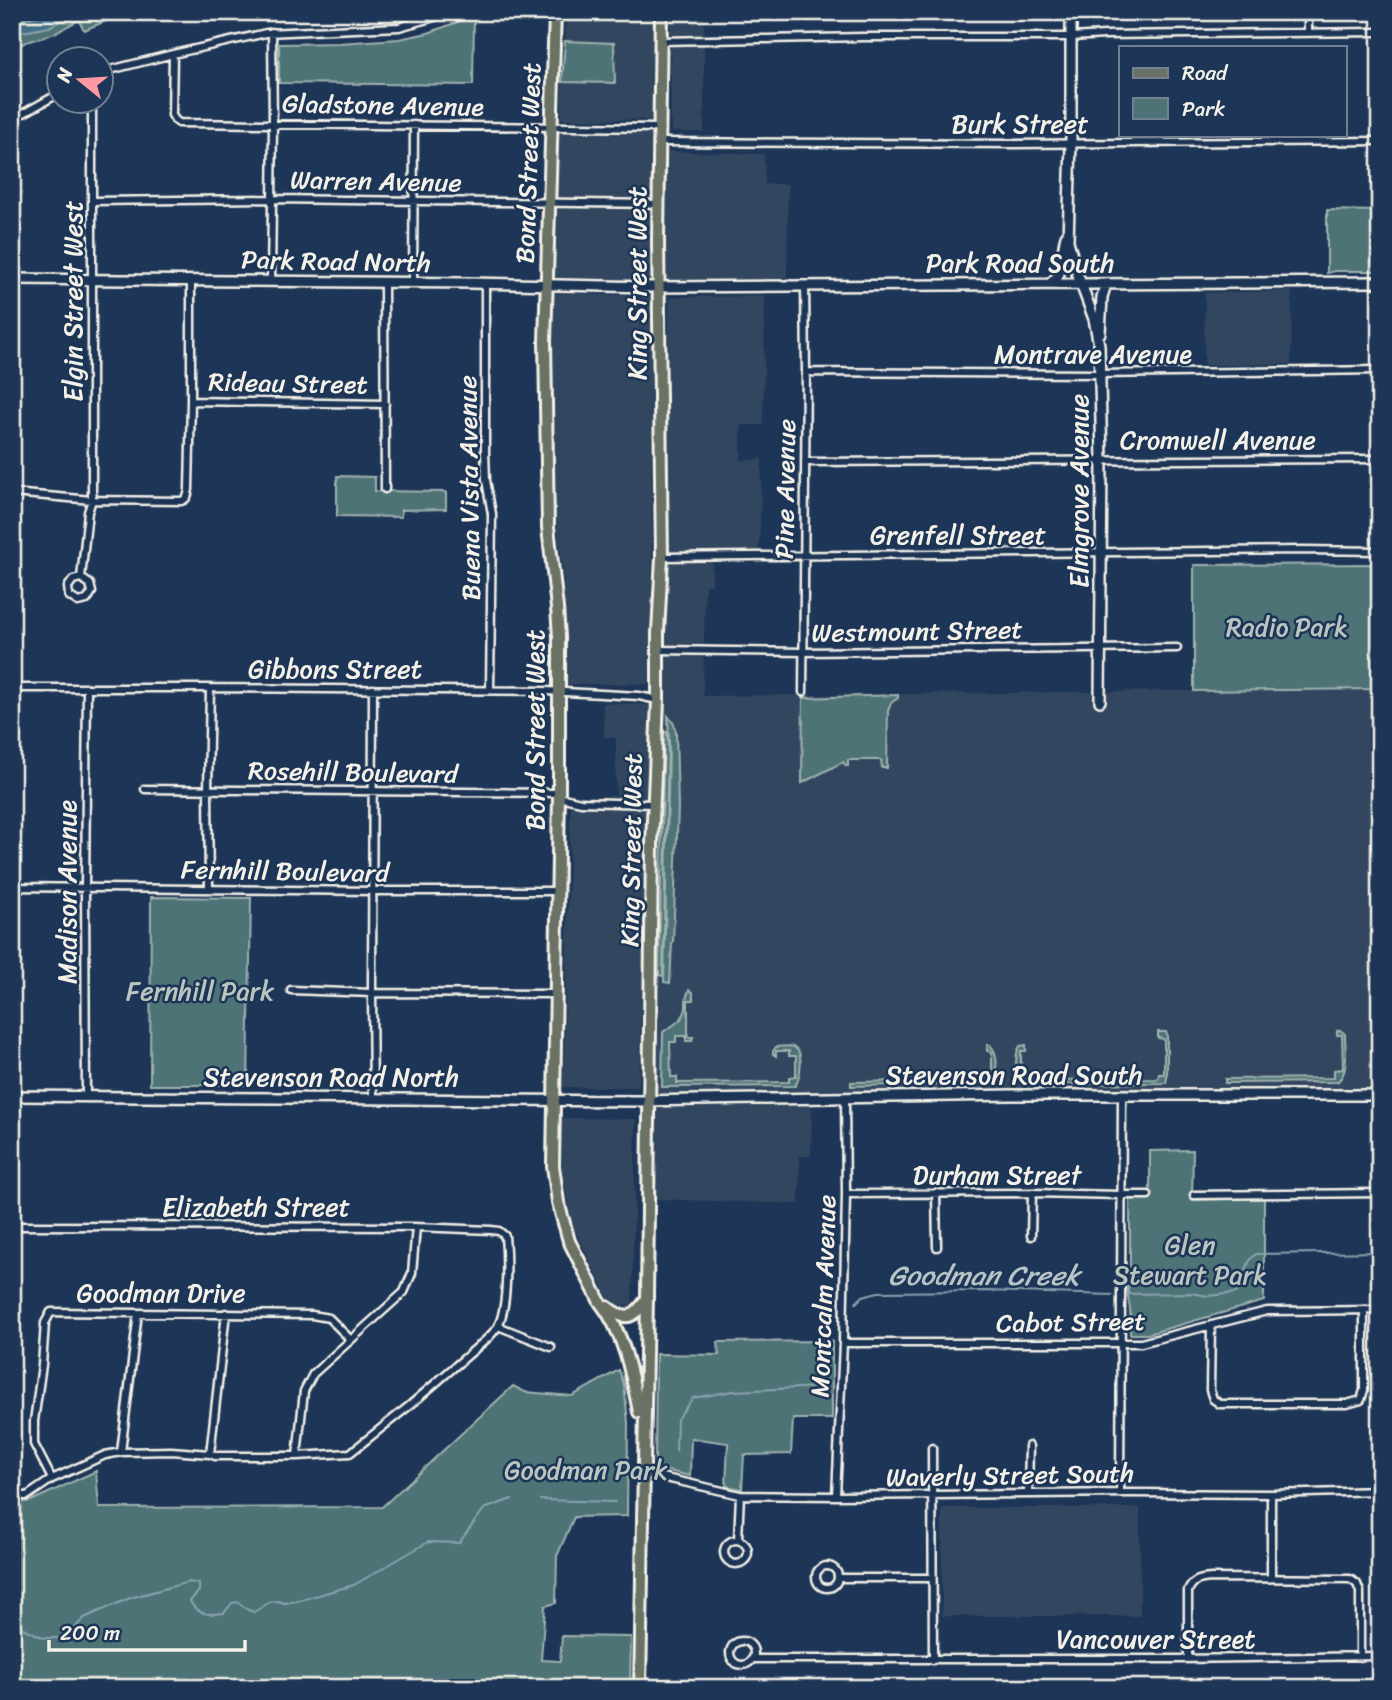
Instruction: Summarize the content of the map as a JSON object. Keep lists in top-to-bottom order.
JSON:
{
  "streets": {
    "main road": [
      "Bond Street West",
      "Park Road North",
      "Park Road South",
      "King Street West",
      "Elmgrove Avenue",
      "Stevenson Road South",
      "Stevenson Road North"
    ],
    "street": [
      "Gladstone Avenue",
      "Burk Street",
      "Warren Avenue",
      "Elgin Street West",
      "Montrave Avenue",
      "Rideau Street",
      "Cromwell Avenue",
      "Buena Vista Avenue",
      "Pine Avenue",
      "Grenfell Street",
      "Westmount Street",
      "Gibbons Street",
      "Rosehill Boulevard",
      "Fernhill Boulevard",
      "Madison Avenue",
      "Durham Street",
      "Elizabeth Street",
      "Goodman Drive",
      "Montcalm Avenue",
      "Cabot Street",
      "Waverly Street South",
      "Vancouver Street"
    ]
  },
  "crossings": [
    ["Gladstone Avenue", "Bond Street West"],
    ["Gladstone Avenue", "King Street West"],
    ["Burk Street", "King Street West"],
    ["Bond Street West", "Warren Avenue"],
    ["Bond Street West", "Park Road North"],
    ["Bond Street West", "King Street West"],
    ["Bond Street West", "Gibbons Street"],
    ["Bond Street West", "Rosehill Boulevard"],
    ["Bond Street West", "Fernhill Boulevard"],
    ["Bond Street West", "Stevenson Road North"],
    ["Warren Avenue", "King Street West"],
    ["Warren Avenue", "Elgin Street West"],
    ["Park Road North", "Park Road South"],
    ["Park Road North", "King Street West"],
    ["Park Road North", "Elgin Street West"],
    ["Park Road North", "Buena Vista Avenue"],
    ["Park Road South", "King Street West"],
    ["Park Road South", "Pine Avenue"],
    ["Park Road South", "Elmgrove Avenue"],
    ["King Street West", "Grenfell Street"],
    ["King Street West", "Westmount Street"],
    ["King Street West", "Gibbons Street"],
    ["King Street West", "Rosehill Boulevard"],
    ["King Street West", "Stevenson Road South"],
    ["King Street West", "Stevenson Road North"],
    ["King Street West", "Waverly Street South"],
    ["Montrave Avenue", "Pine Avenue"],
    ["Montrave Avenue", "Elmgrove Avenue"],
    ["Cromwell Avenue", "Pine Avenue"],
    ["Cromwell Avenue", "Elmgrove Avenue"],
    ["Buena Vista Avenue", "Gibbons Street"],
    ["Pine Avenue", "Grenfell Street"],
    ["Pine Avenue", "Westmount Street"],
    ["Elmgrove Avenue", "Grenfell Street"],
    ["Elmgrove Avenue", "Westmount Street"],
    ["Gibbons Street", "Madison Avenue"],
    ["Fernhill Boulevard", "Madison Avenue"],
    ["Madison Avenue", "Stevenson Road North"],
    ["Stevenson Road South", "Stevenson Road North"],
    ["Stevenson Road South", "Montcalm Avenue"],
    ["Durham Street", "Montcalm Avenue"],
    ["Montcalm Avenue", "Cabot Street"],
    ["Montcalm Avenue", "Waverly Street South"]
  ],
  "water": ["Goodman Creek"],
  "parks": [
    "Radio Park",
    "Fernhill Park",
    "Glen Stewart Park",
    "Goodman Park"
  ],
  "legend": ["Road", "Park"],
  "scale_bar": "200 m",
  "north": "left"
}
